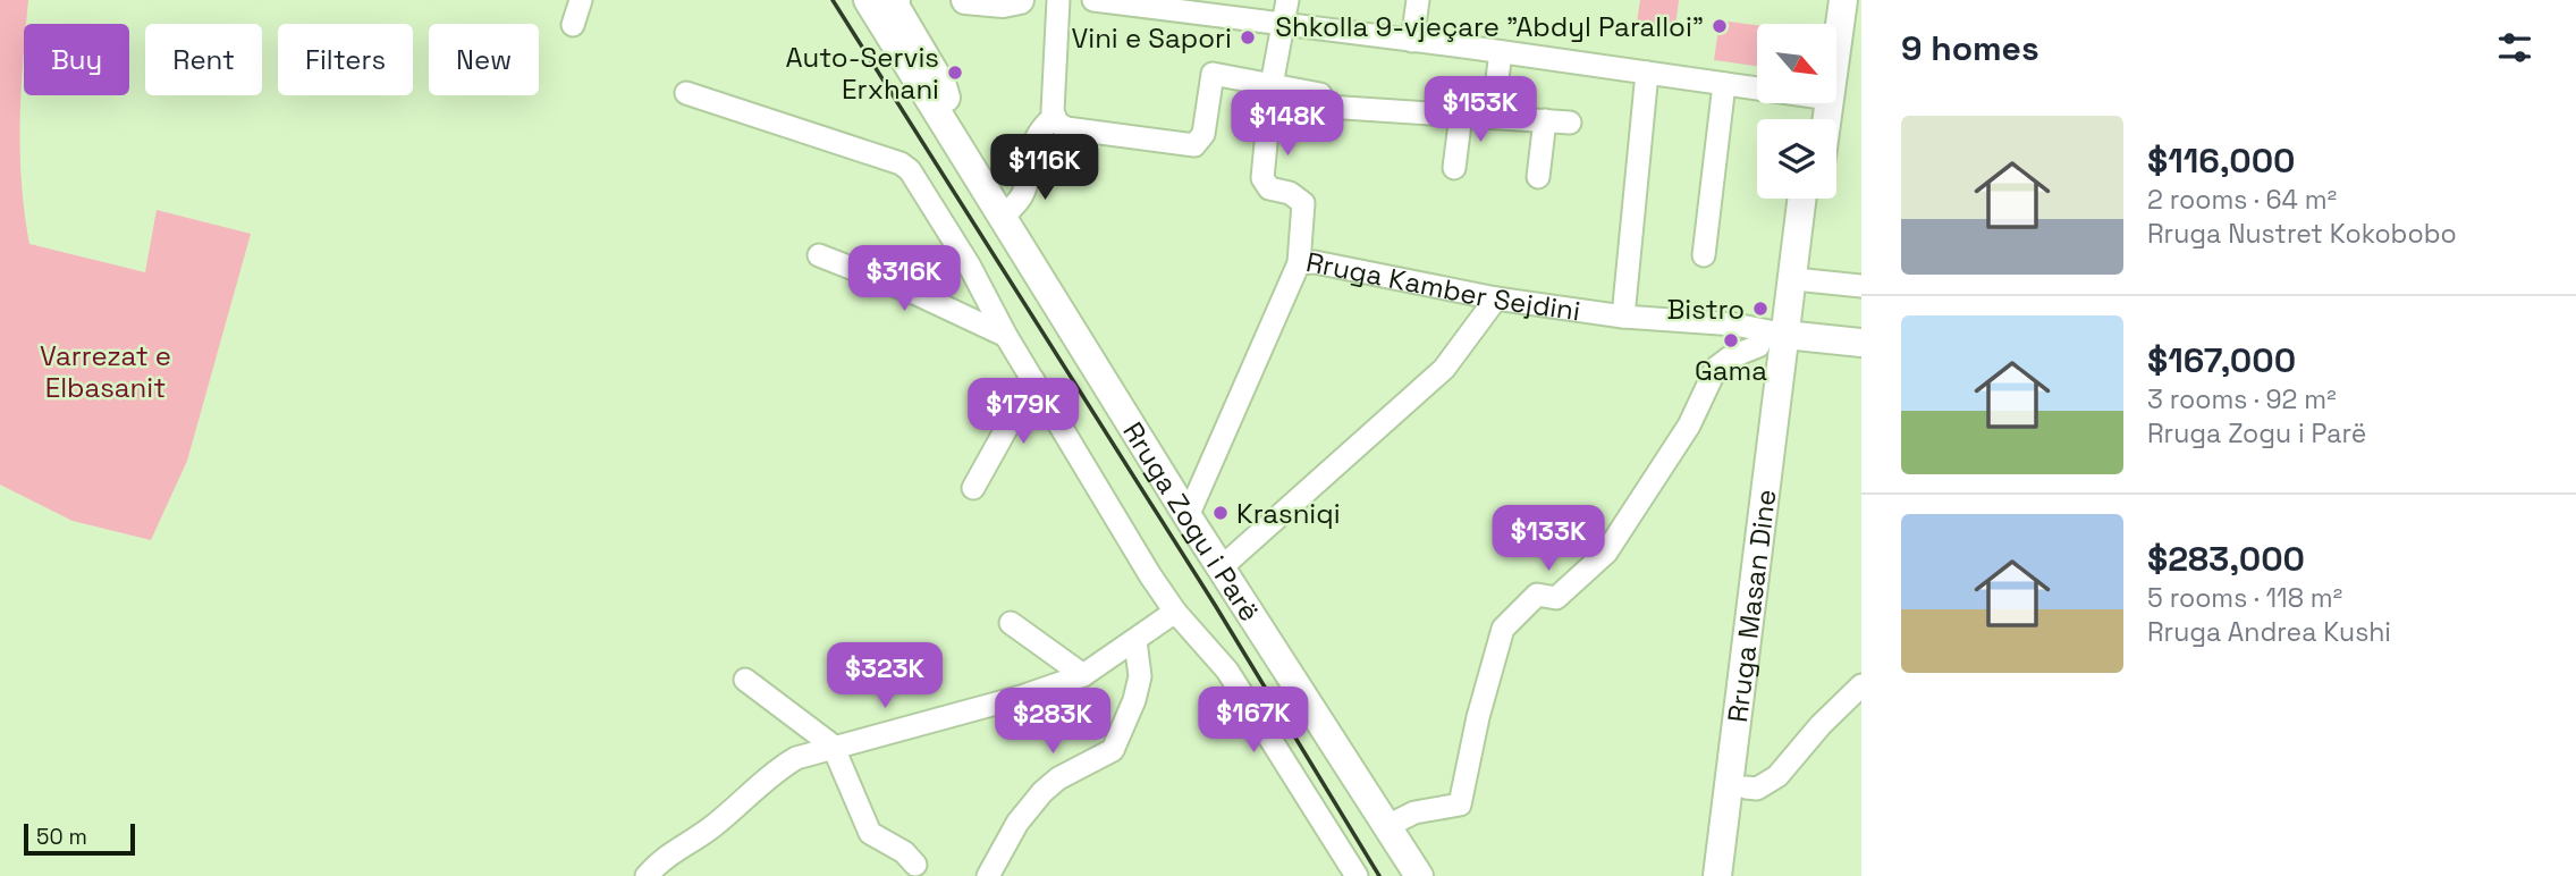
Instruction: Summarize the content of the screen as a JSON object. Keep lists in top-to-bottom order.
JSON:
{
  "streets": {
    "main road": ["Rruga Kamber Sejdini", "Rruga Zogu i Parë", "Rruga Masan Dine"]
  },
  "crossings": [
    ["Rruga Kamber Sejdini", "Rruga Zogu i Parë"],
    ["Rruga Kamber Sejdini", "Rruga Masan Dine"]
  ],
  "parks": ["Varrezat e Elbasanit"],
  "places": [
    "Shkolla 9-vjeçare \"Abdyl Paralloi\"",
    "Vini e Sapori",
    "Auto-Servis Erxhani",
    "Bistro",
    "Gama",
    "Krasniqi"
  ],
  "scale_bar": "50 m",
  "north": "bottom right",
  "page": {
    "heading": "9 homes",
    "chip": [
      "Buy",
      "Rent",
      "Filters",
      "New"
    ],
    "price": [
      "$153K",
      "$148K",
      "$116K",
      "$316K",
      "$179K",
      "$133K",
      "$323K",
      "$167K",
      "$283K"
    ],
    "list": [
      {
        "name": "$116,000",
        "note": "2 rooms · 64 m² · Rruga Nustret Kokobobo"
      },
      {
        "name": "$167,000",
        "note": "3 rooms · 92 m² · Rruga Zogu i Parë"
      },
      {
        "name": "$283,000",
        "note": "5 rooms · 118 m² · Rruga Andrea Kushi"
      }
    ],
    "scale": "50 m"
  }
}
